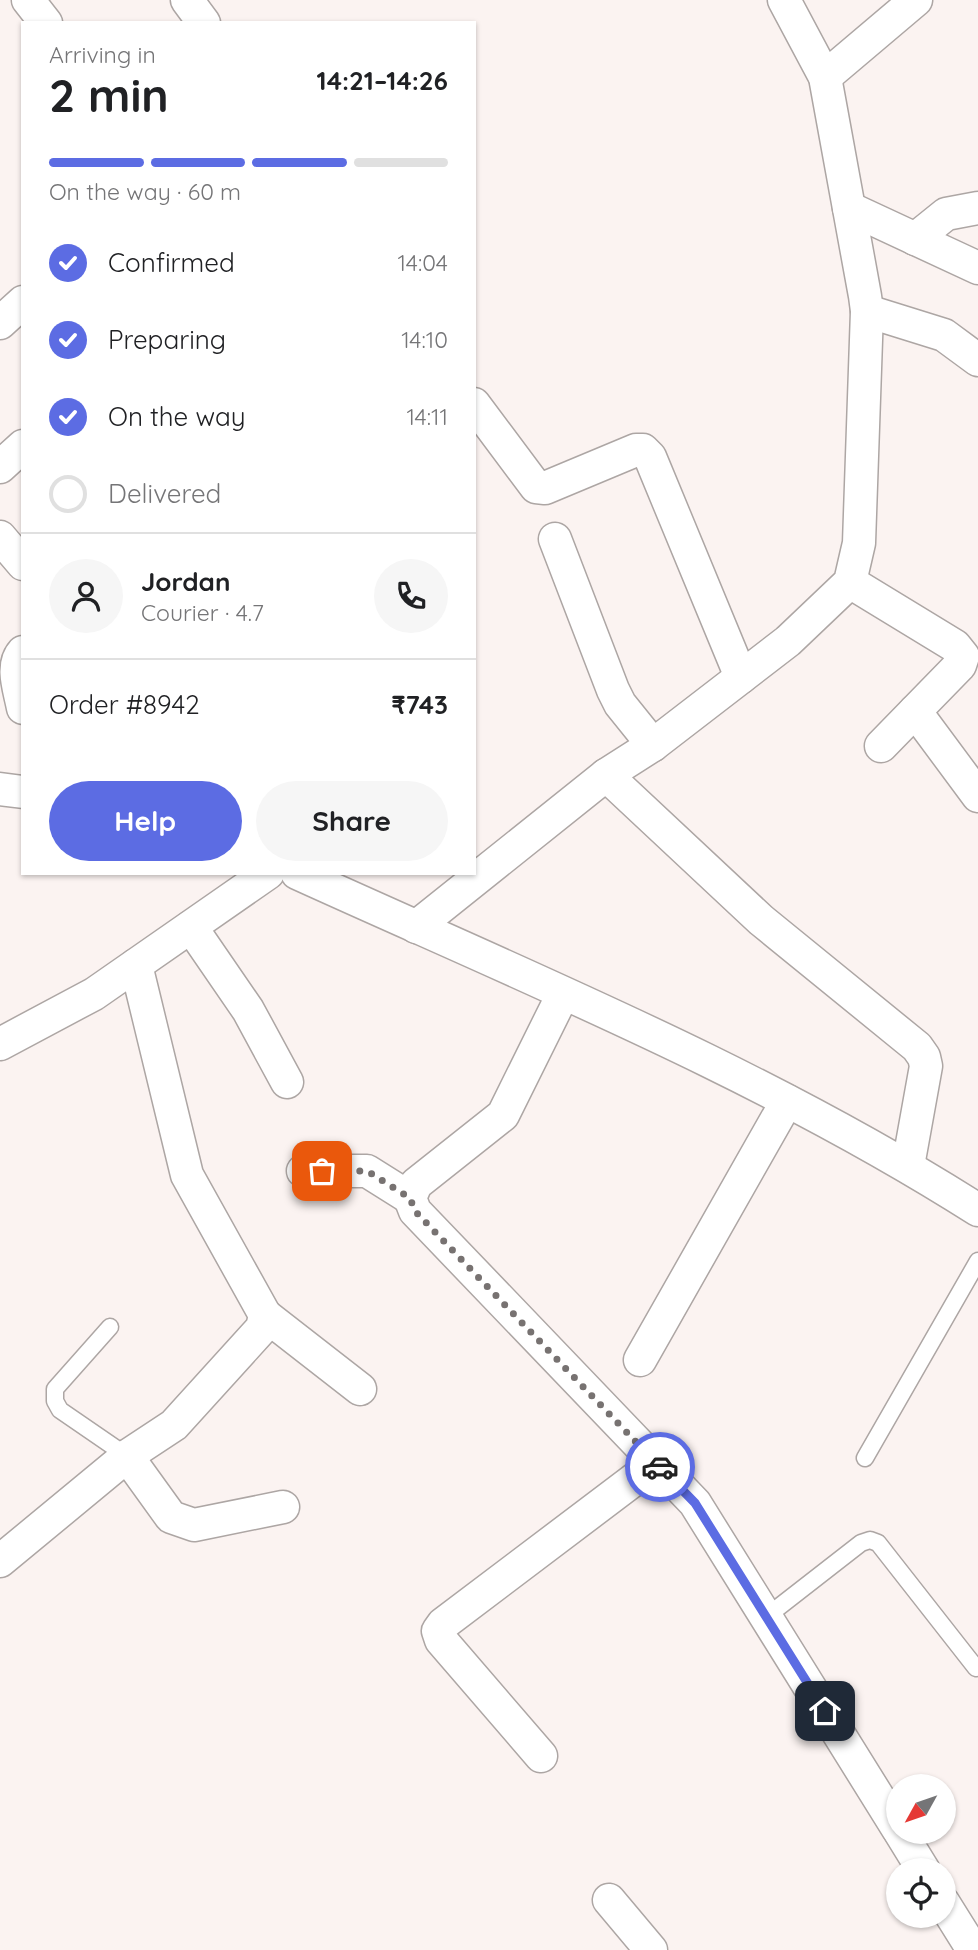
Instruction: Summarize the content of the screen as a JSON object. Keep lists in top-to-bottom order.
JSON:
{
  "north": "bottom left",
  "page": {
    "heading": ["2 min", "Arriving in", "14:21–14:26"],
    "panel": [
      "Jordan",
      "Courier · 4.7",
      "Order #8942",
      "₹743"
    ],
    "bar": "On the way · 60 m",
    "list": [
      ["Confirmed", "14:04"],
      ["Preparing", "14:10"],
      ["On the way", "14:11"],
      "Delivered"
    ],
    "buttons": ["Help", "Share"]
  }
}
